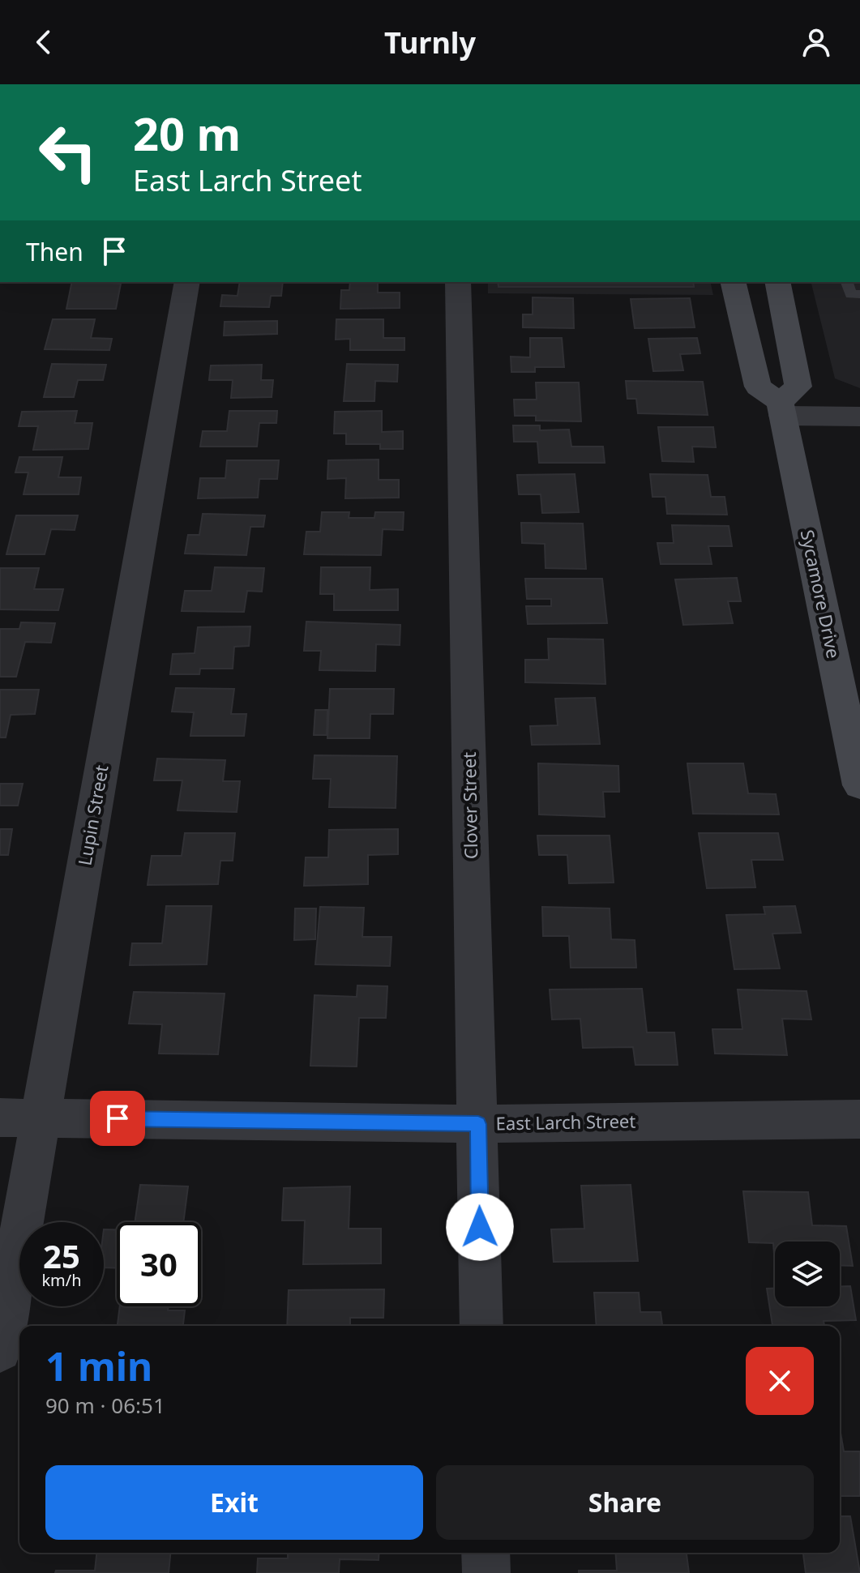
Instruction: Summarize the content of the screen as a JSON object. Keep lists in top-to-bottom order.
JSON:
{
  "streets": {
    "main road": ["Sycamore Drive"],
    "street": ["Clover Street", "Lupin Street", "East Larch Street"]
  },
  "crossings": [
    ["Clover Street", "East Larch Street"],
    ["Lupin Street", "East Larch Street"]
  ],
  "page": {
    "header": "Turnly",
    "turn": ["20 m", "East Larch Street"],
    "then": "Then",
    "speed": "25 km/h",
    "limit": "30",
    "heading": ["1 min", "90 m · 06:51"],
    "buttons": ["Exit", "Share"]
  }
}
